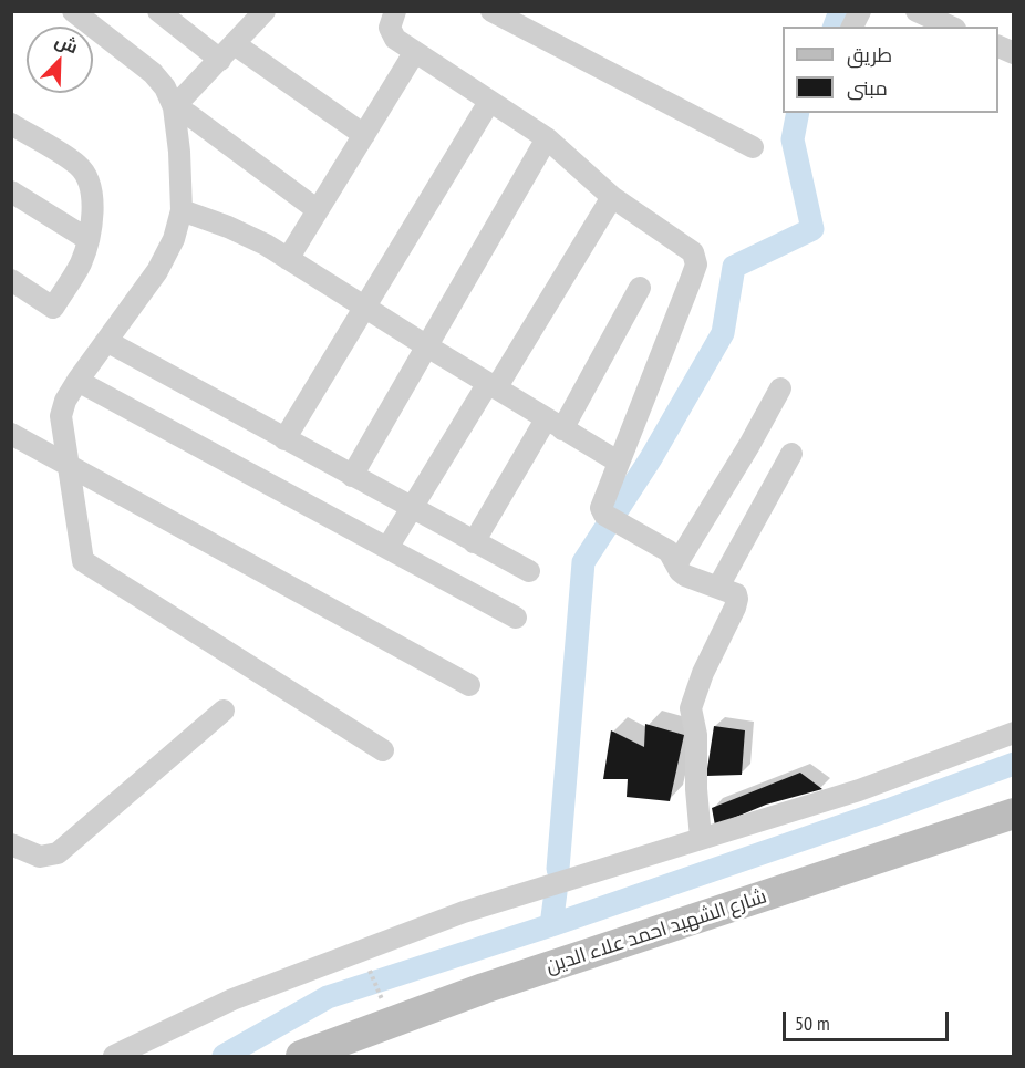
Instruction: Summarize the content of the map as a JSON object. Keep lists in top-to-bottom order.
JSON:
{
  "streets": {
    "main road": ["شارع الشهيد احمد علاء الدين"]
  },
  "legend": ["طريق", "مبنى"],
  "scale_bar": "50 m",
  "north": "top right"
}
